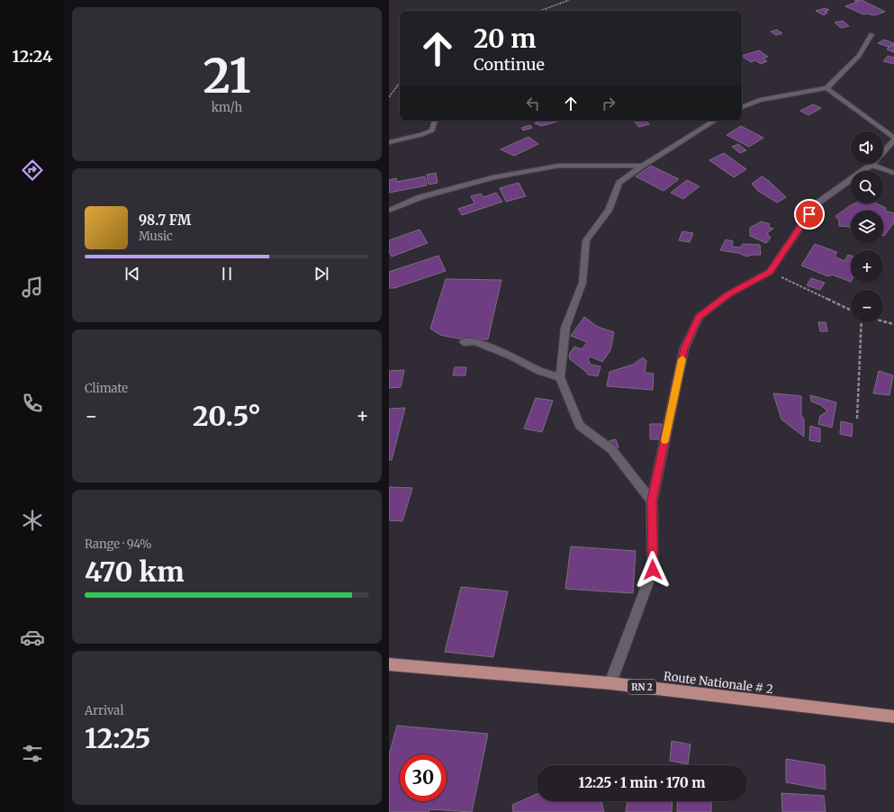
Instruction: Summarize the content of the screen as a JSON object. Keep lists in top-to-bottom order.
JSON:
{
  "streets": {
    "main road": ["Route Nationale # 2", "RN 2"]
  },
  "page": {
    "tabs": "12:24",
    "tile": [
      ["21", "km/h"],
      "Climate",
      ["Range · 94%", "470 km"],
      ["Arrival", "12:25"]
    ],
    "turn": ["20 m", "Continue"],
    "map_buttons": ["+", "−"],
    "song": ["98.7 FM", "Music"],
    "heat": ["−", "20.5°", "+"],
    "limit": "30",
    "trip": "12:25 · 1 min · 170 m"
  }
}
